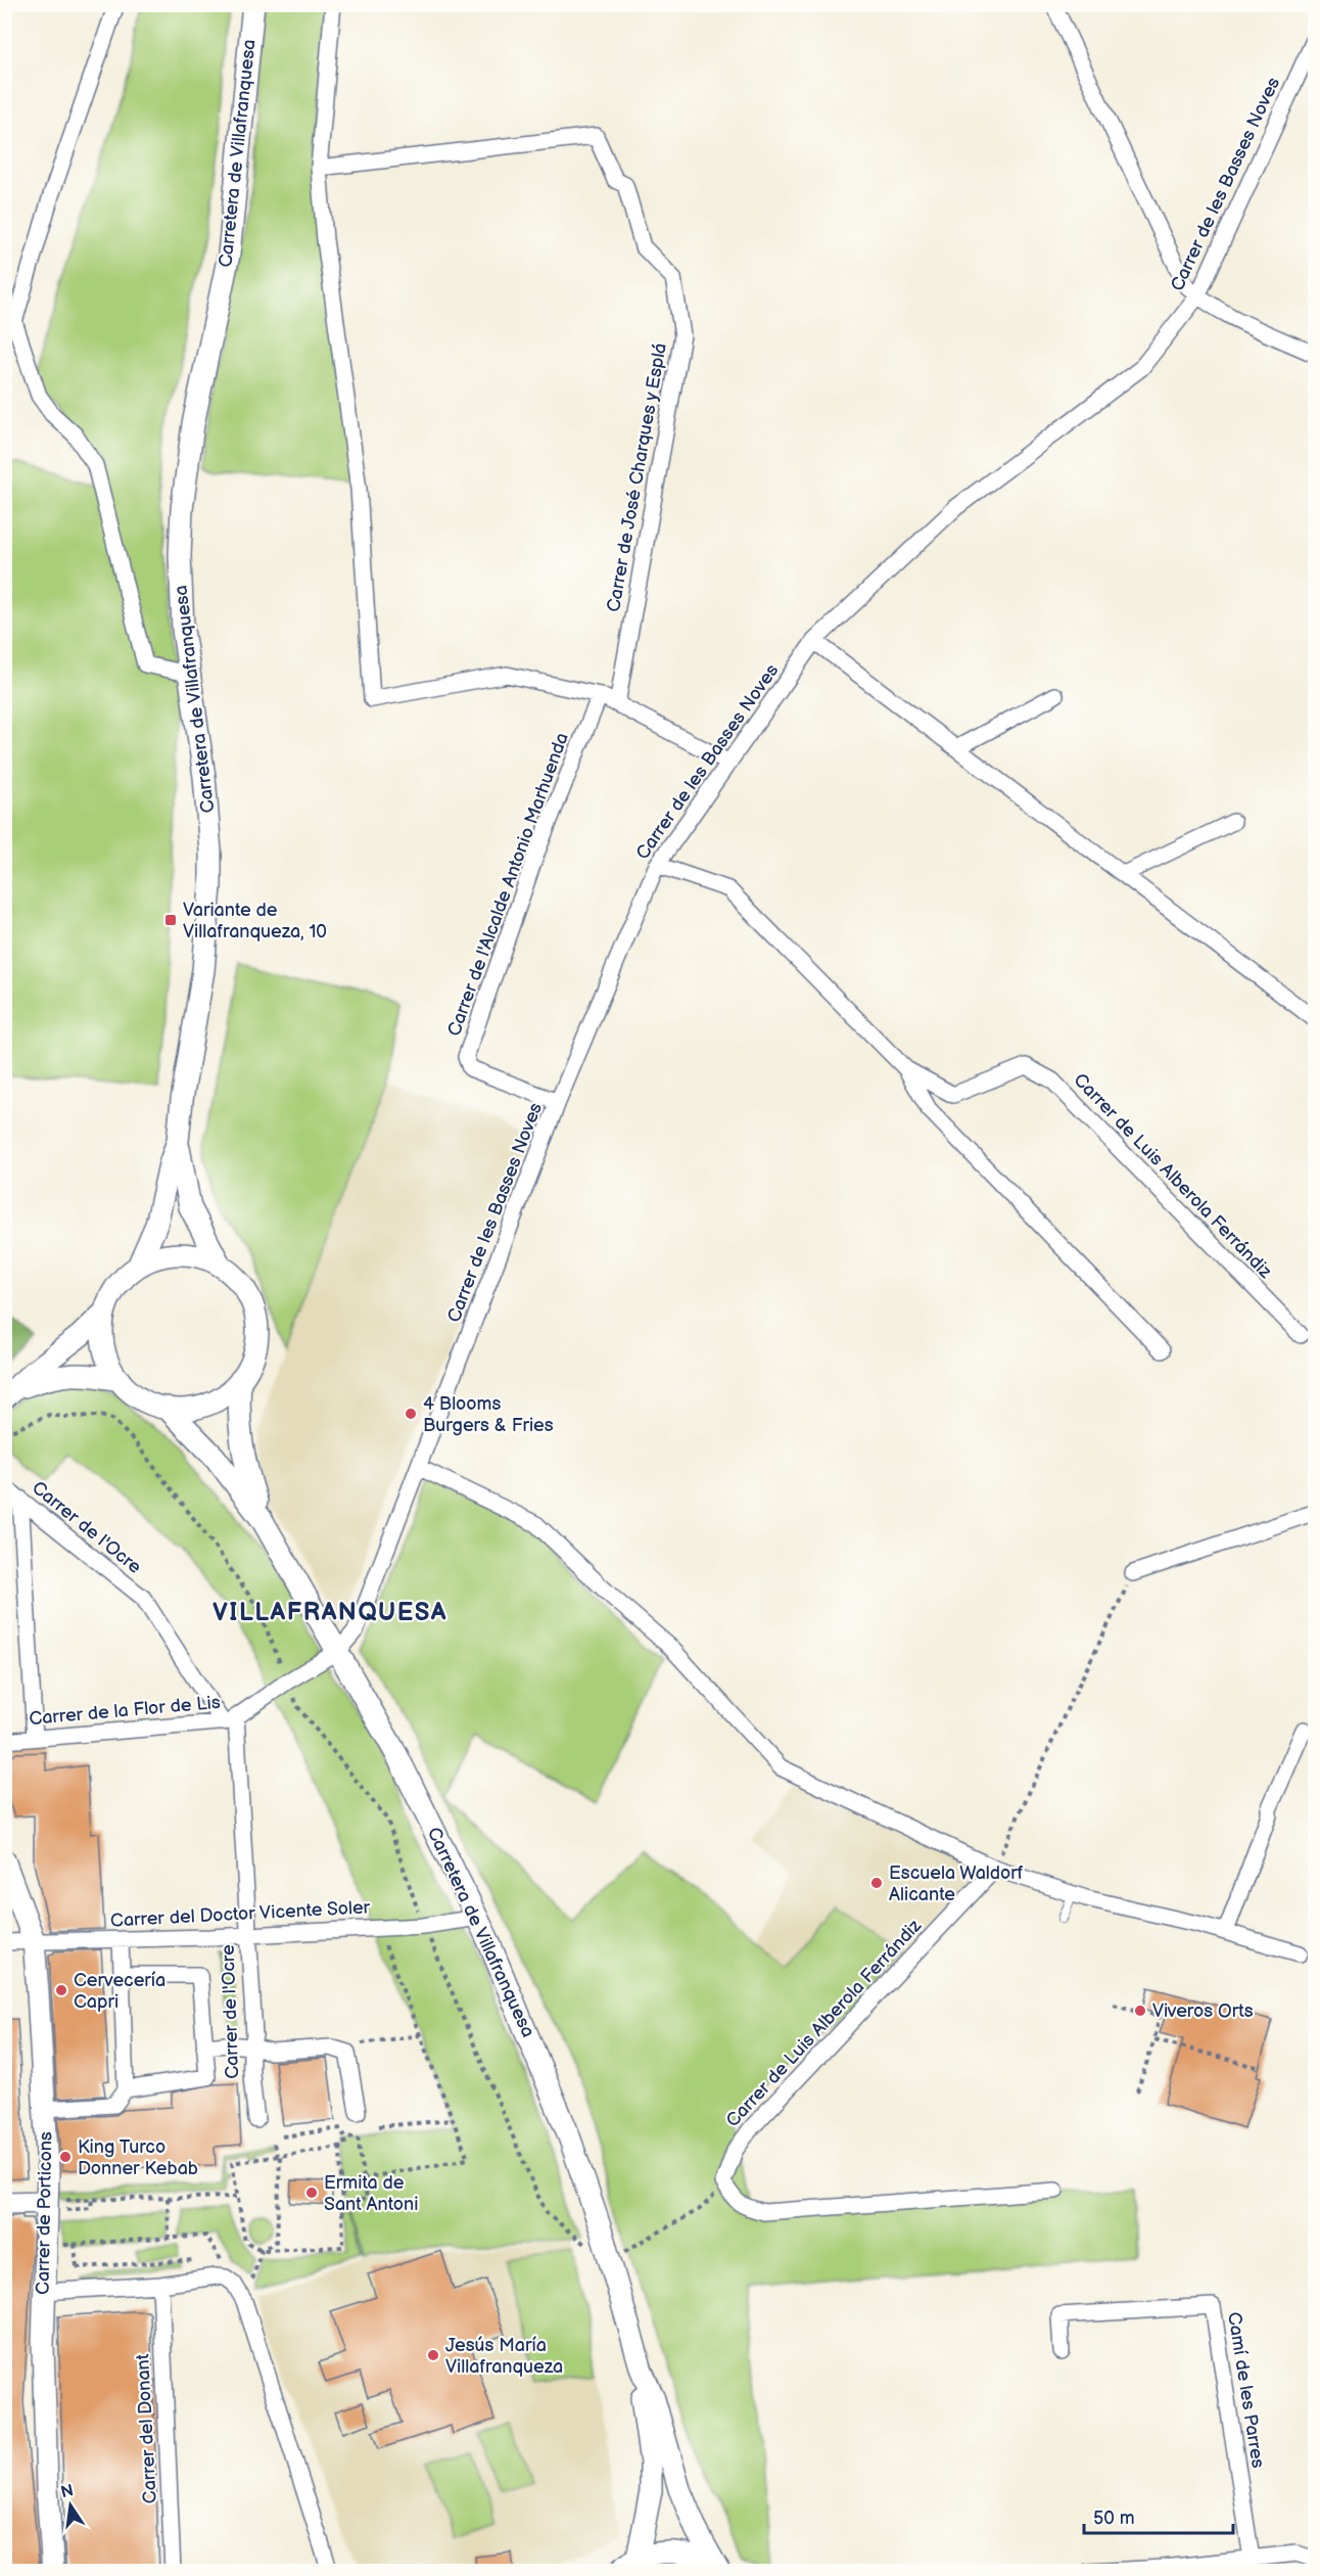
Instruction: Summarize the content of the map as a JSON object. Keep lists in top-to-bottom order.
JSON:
{
  "streets": {
    "main road": ["Carretera de Villafranquesa", "Carrer de Porticons"],
    "street": [
      "Carrer de les Basses Noves",
      "Carrer de José Charques y Esplá",
      "Carrer de l'Alcalde Antonio Marhuenda",
      "Carrer de Luis Alberola Ferrándiz",
      "Carrer de l'Ocre",
      "Carrer de la Flor de Lis",
      "Carrer del Doctor Vicente Soler",
      "Camí de les Parres",
      "Carrer del Donant"
    ]
  },
  "crossings": [
    ["Carretera de Villafranquesa", "Carrer de les Basses Noves"],
    ["Carretera de Villafranquesa", "Carrer de la Flor de Lis"],
    ["Carretera de Villafranquesa", "Carrer del Doctor Vicente Soler"],
    ["Carrer de les Basses Noves", "Carrer de l'Alcalde Antonio Marhuenda"],
    ["Carrer de les Basses Noves", "Carrer de Luis Alberola Ferrándiz"],
    ["Carrer de les Basses Noves", "Carrer de la Flor de Lis"],
    ["Carrer de l'Ocre", "Carrer de la Flor de Lis"],
    ["Carrer de l'Ocre", "Carrer del Doctor Vicente Soler"],
    ["Carrer del Doctor Vicente Soler", "Carrer de Porticons"]
  ],
  "districts": ["VILLAFRANQUESA"],
  "places": {
    "transit": ["Variante de Villafranqueza, 10"],
    "other": [
      "4 Blooms Burgers & Fries",
      "Escuela Waldorf Alicante",
      "Cervecería Capri",
      "Viveros Orts",
      "King Turco Donner Kebab",
      "Ermita de Sant Antoni",
      "Jesús María Villafranqueza"
    ]
  },
  "scale_bar": "50 m",
  "north": "top"
}
